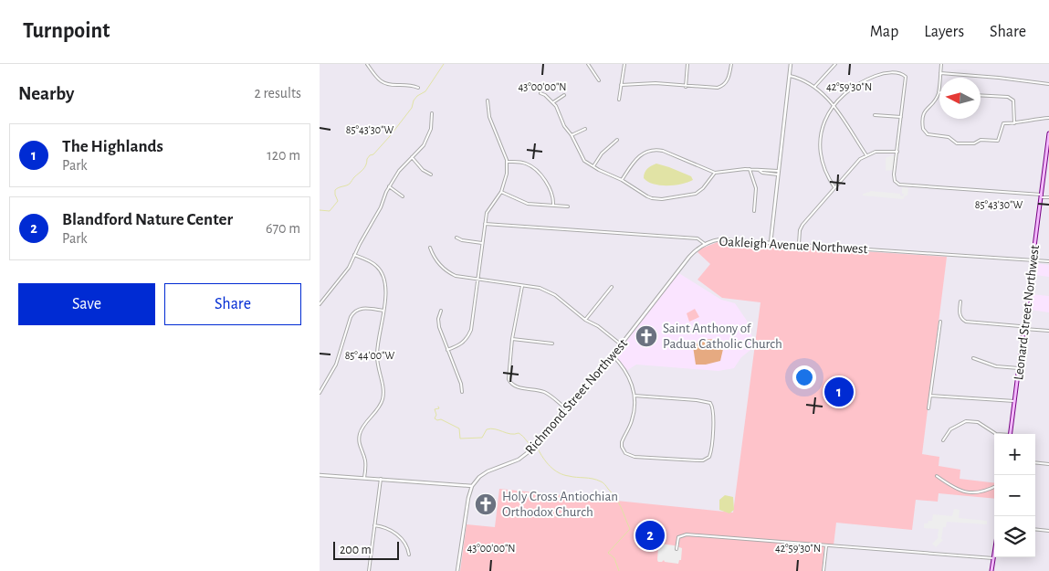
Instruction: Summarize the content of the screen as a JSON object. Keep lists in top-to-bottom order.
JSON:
{
  "streets": {
    "main road": ["Leonard Street Northwest"],
    "street": ["Oakleigh Avenue Northwest", "Richmond Street Northwest"]
  },
  "crossings": [
    ["Oakleigh Avenue Northwest", "Leonard Street Northwest"],
    ["Oakleigh Avenue Northwest", "Richmond Street Northwest"]
  ],
  "places": {
    "church": ["Saint Anthony of Padua Catholic Church", "Holy Cross Antiochian Orthodox Church"]
  },
  "scale_bar": "200 m",
  "north": "left",
  "page": {
    "header": "Turnpoint",
    "nav": ["Map", "Layers", "Share"],
    "heading": ["Nearby", "2 results"],
    "list": [
      {
        "mark": "1",
        "name": "The Highlands",
        "note": "Park",
        "value": "120 m"
      },
      {
        "mark": "2",
        "name": "Blandford Nature Center",
        "note": "Park",
        "value": "670 m"
      }
    ],
    "buttons": ["Save", "Share"],
    "pins": ["1", "2"],
    "map_buttons": ["+", "−"],
    "scale": "200 m"
  },
  "coordinates": [
    "43°00'00\"N",
    "42°59'30\"N",
    "85°43'30\"W",
    "85°44'00\"W"
  ]
}
